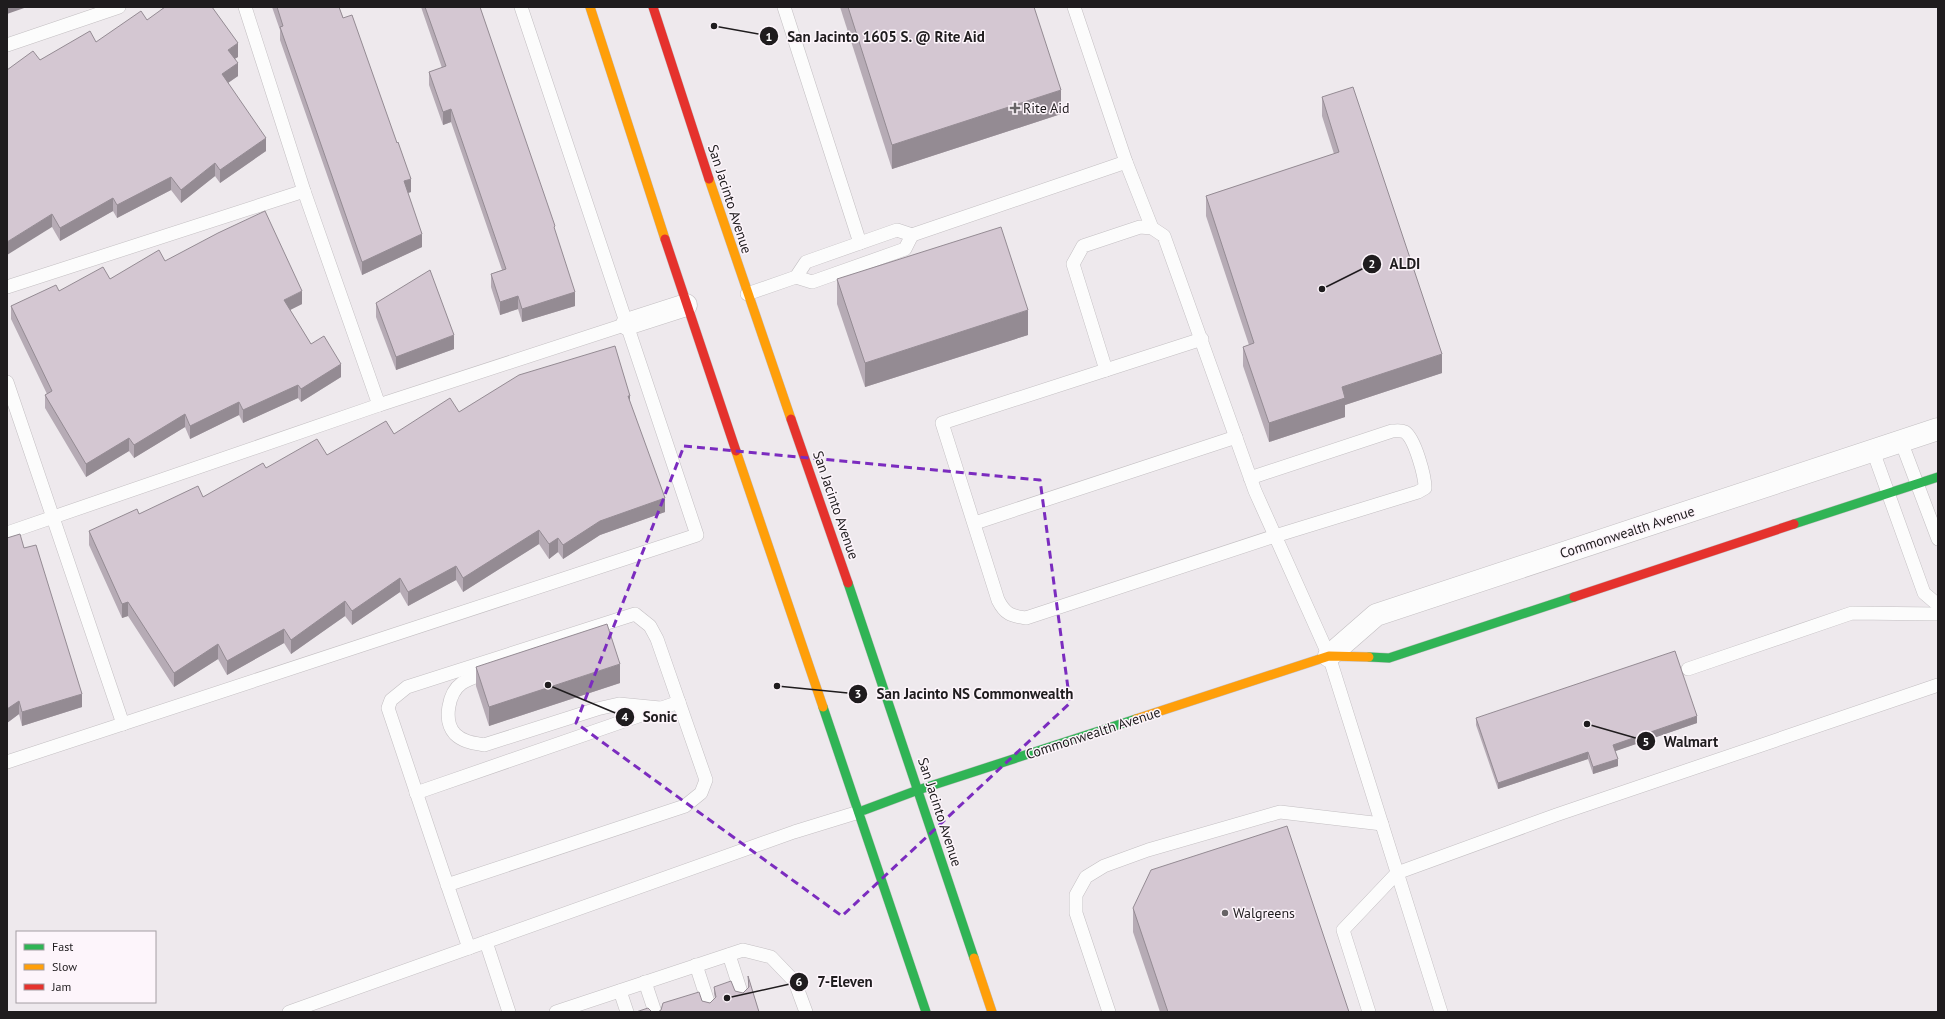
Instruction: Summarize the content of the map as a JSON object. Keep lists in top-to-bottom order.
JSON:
{
  "streets": {
    "main road": ["San Jacinto Avenue", "Commonwealth Avenue"]
  },
  "crossings": [
    ["San Jacinto Avenue", "Commonwealth Avenue"]
  ],
  "places": {
    "other": [
      "San Jacinto 1605 S. @ Rite Aid",
      "ALDI",
      "Sonic",
      "San Jacinto NS Commonwealth",
      "Walmart",
      "Walgreens",
      "7-Eleven"
    ],
    "health": ["Rite Aid"]
  },
  "legend": ["Fast", "Slow", "Jam"]
}
